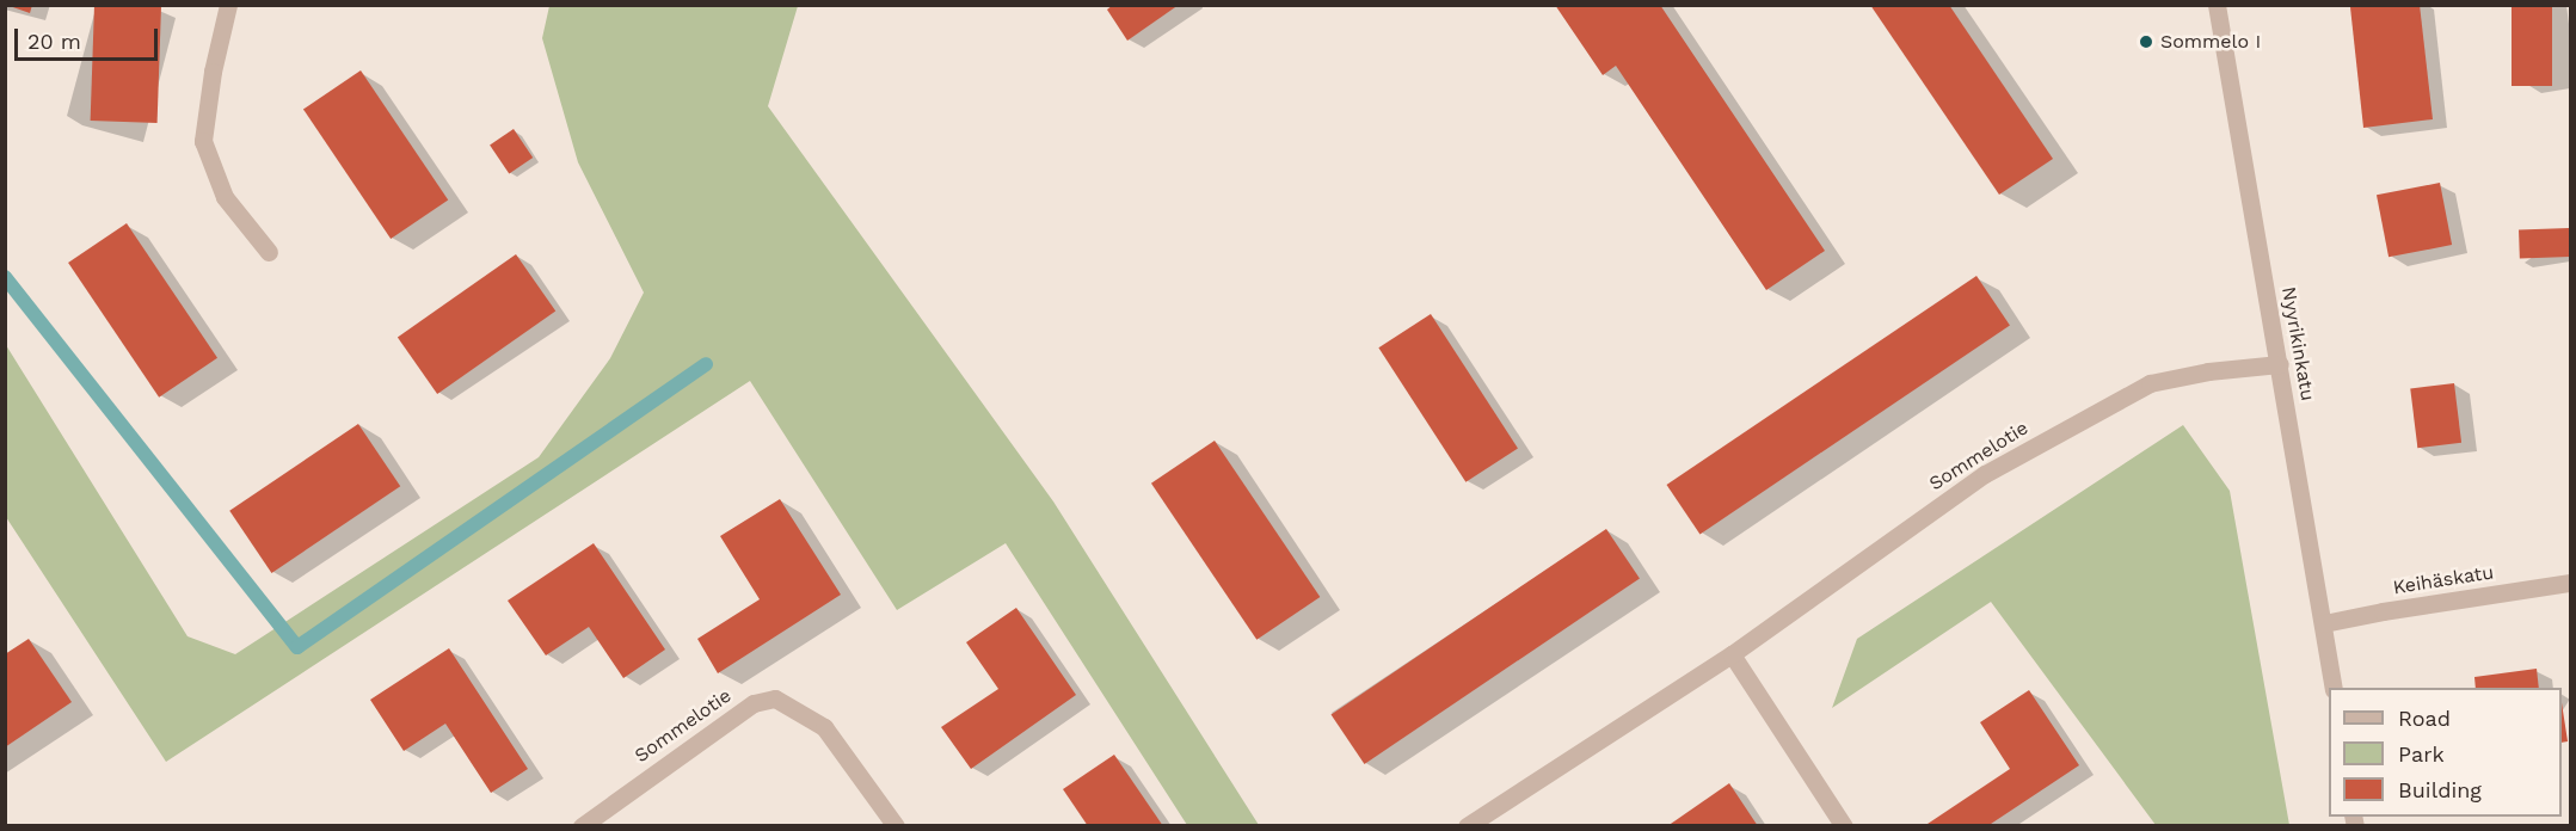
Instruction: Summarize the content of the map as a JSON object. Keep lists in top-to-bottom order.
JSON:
{
  "streets": {
    "street": ["Nyyrikinkatu", "Sommelotie", "Keihäskatu"]
  },
  "crossings": [
    ["Nyyrikinkatu", "Sommelotie"],
    ["Nyyrikinkatu", "Keihäskatu"]
  ],
  "places": ["Sommelo I"],
  "legend": ["Road", "Park", "Building"],
  "scale_bar": "20 m"
}
